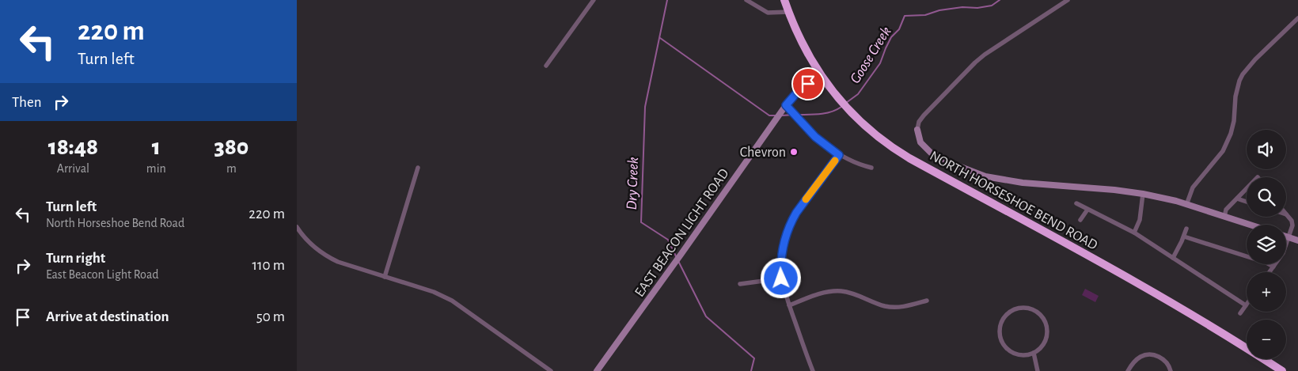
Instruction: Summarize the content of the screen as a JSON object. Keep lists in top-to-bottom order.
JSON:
{
  "streets": {
    "highway": ["NORTH HORSESHOE BEND ROAD"],
    "street": ["EAST BEACON LIGHT ROAD"]
  },
  "crossings": [
    ["NORTH HORSESHOE BEND ROAD", "EAST BEACON LIGHT ROAD"]
  ],
  "water": ["Goose Creek", "Dry Creek"],
  "places": ["Chevron"],
  "page": {
    "turn": ["220 m", "Turn left"],
    "then": "Then",
    "eta": [
      "18:48",
      "Arrival",
      "1",
      "min",
      "380",
      "m"
    ],
    "map_buttons": ["+", "−"],
    "list": [
      {
        "name": "Turn left",
        "note": "North Horseshoe Bend Road",
        "value": "220 m"
      },
      {
        "name": "Turn right",
        "note": "East Beacon Light Road",
        "value": "110 m"
      },
      {
        "name": "Arrive at destination",
        "value": "50 m"
      }
    ]
  }
}
